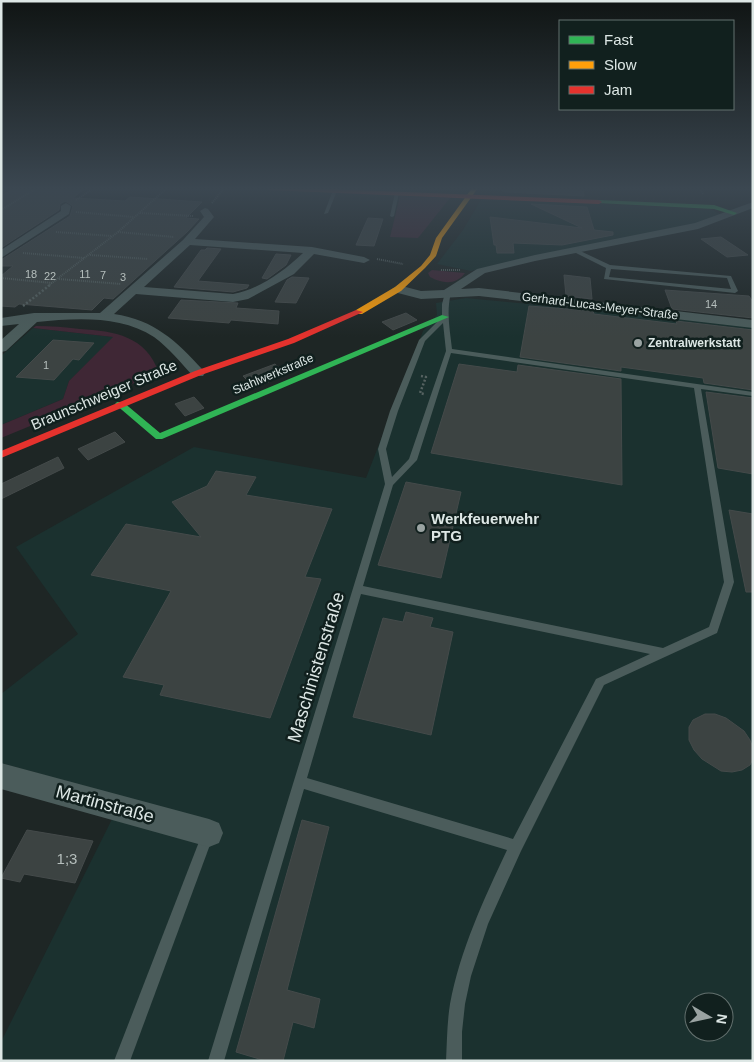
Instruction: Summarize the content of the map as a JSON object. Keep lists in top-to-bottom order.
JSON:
{
  "streets": {
    "street": [
      "Gerhard-Lucas-Meyer-Straße",
      "Stahlwerkstraße",
      "Braunschweiger Straße",
      "Martinstraße"
    ],
    "lane": ["Maschinistenstraße"]
  },
  "crossings": [
    ["Gerhard-Lucas-Meyer-Straße", "Braunschweiger Straße"],
    ["Stahlwerkstraße", "Braunschweiger Straße"],
    ["Stahlwerkstraße", "Maschinistenstraße"]
  ],
  "places": ["Zentralwerkstatt", "Werkfeuerwehr PTG"],
  "house_numbers": [
    "18",
    "11",
    "7",
    "22",
    "3",
    "14",
    "1",
    "1;3"
  ],
  "legend": ["Fast", "Slow", "Jam"],
  "north": "right"
}
